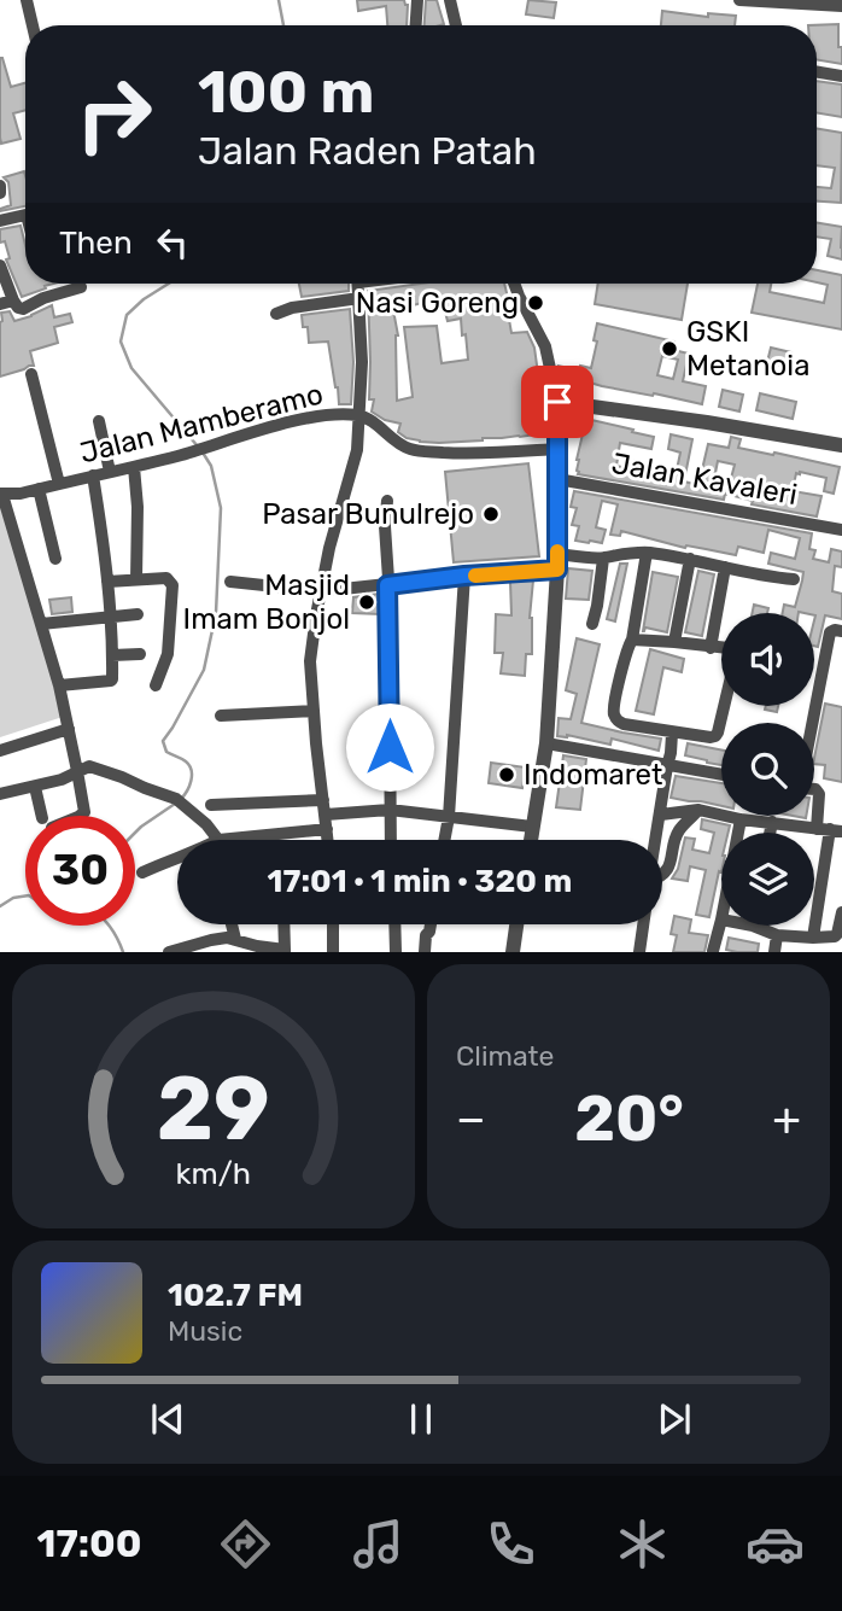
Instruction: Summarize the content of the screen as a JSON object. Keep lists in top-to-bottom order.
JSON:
{
  "streets": {
    "street": ["Jalan Mamberamo", "Jalan Kavaleri"]
  },
  "places": [
    "Nasi Goreng",
    "GSKI Metanoia",
    "Pasar Bunulrejo",
    "Masjid Imam Bonjol",
    "Indomaret"
  ],
  "page": {
    "turn": ["100 m", "Jalan Raden Patah"],
    "then": "Then",
    "limit": "30",
    "trip": "17:01 · 1 min · 320 m",
    "tile": "Climate",
    "heat": ["−", "20°", "+"],
    "song": ["102.7 FM", "Music"],
    "tabs": "17:00",
    "gauge": ["29", "km/h"]
  }
}
